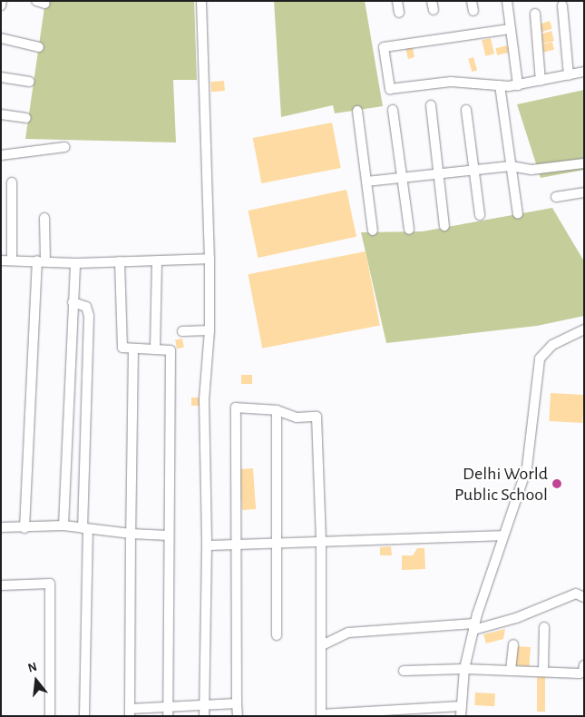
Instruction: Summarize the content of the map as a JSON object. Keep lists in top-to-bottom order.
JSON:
{
  "places": ["Delhi World Public School"],
  "north": "top"
}
